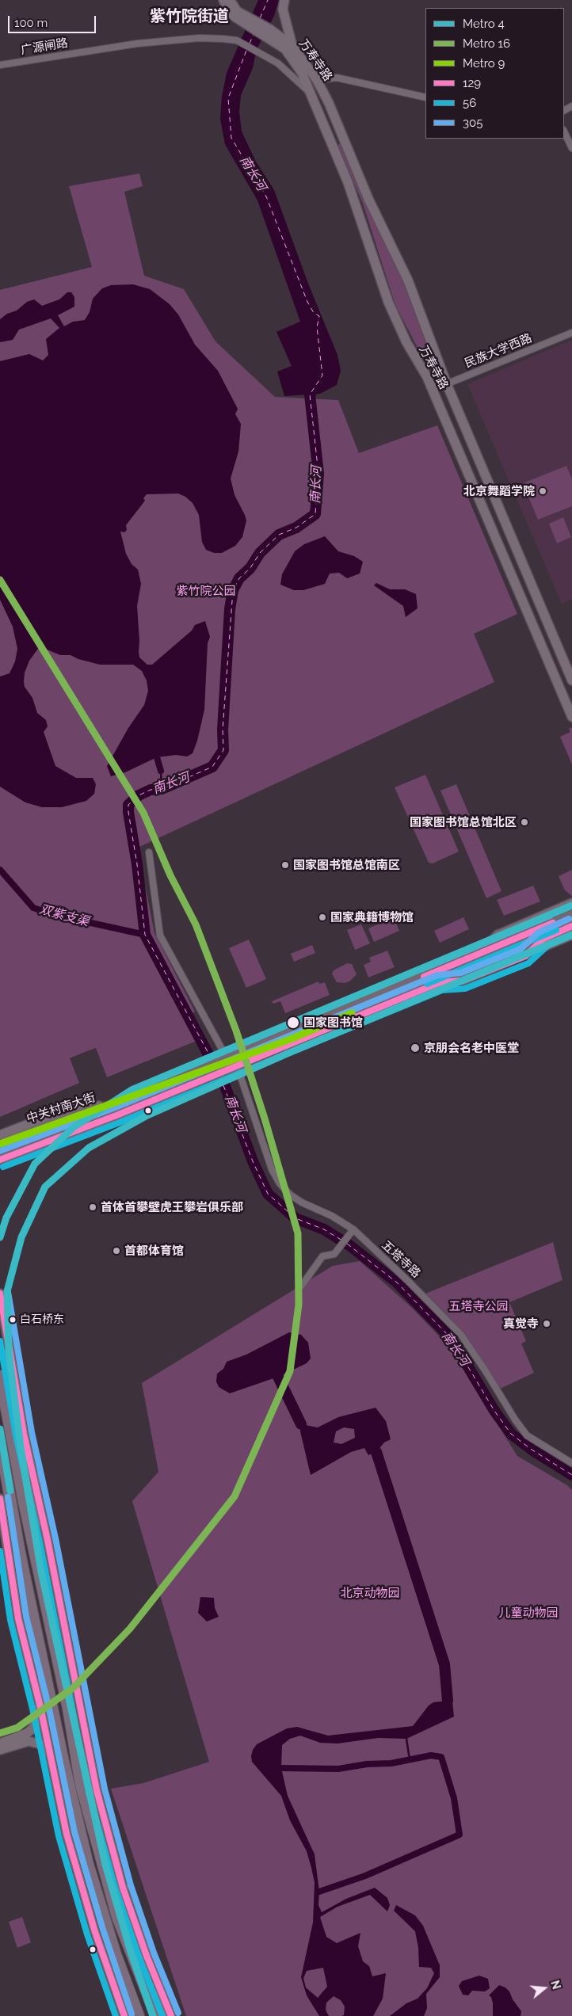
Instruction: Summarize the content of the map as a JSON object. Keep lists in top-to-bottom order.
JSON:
{
  "streets": {
    "main road": ["中关村南大街"],
    "street": [
      "广源闸路",
      "万寿寺路",
      "民族大学西路",
      "五塔寺路"
    ]
  },
  "crossings": [
    ["广源闸路", "万寿寺路"],
    ["万寿寺路", "民族大学西路"]
  ],
  "districts": ["紫竹院街道"],
  "water": ["南长河", "双紫支渠"],
  "parks": [
    "紫竹院公园",
    "五塔寺公园",
    "北京动物园",
    "儿童动物园"
  ],
  "places": [
    "北京舞蹈学院",
    "国家图书馆总馆北区",
    "国家图书馆总馆南区",
    "国家典籍博物馆",
    "国家图书馆",
    "京朋会名老中医堂",
    "首体首攀壁虎王攀岩俱乐部",
    "首都体育馆",
    "白石桥东",
    "真觉寺"
  ],
  "lines": [
    "metro line 16",
    "metro line 4",
    "transit line 305",
    "transit line 129",
    "transit line 56",
    "metro line 9"
  ],
  "legend": [
    "Metro 4",
    "Metro 16",
    "Metro 9",
    "129",
    "56",
    "305"
  ],
  "scale_bar": "100 m",
  "north": "right"
}
